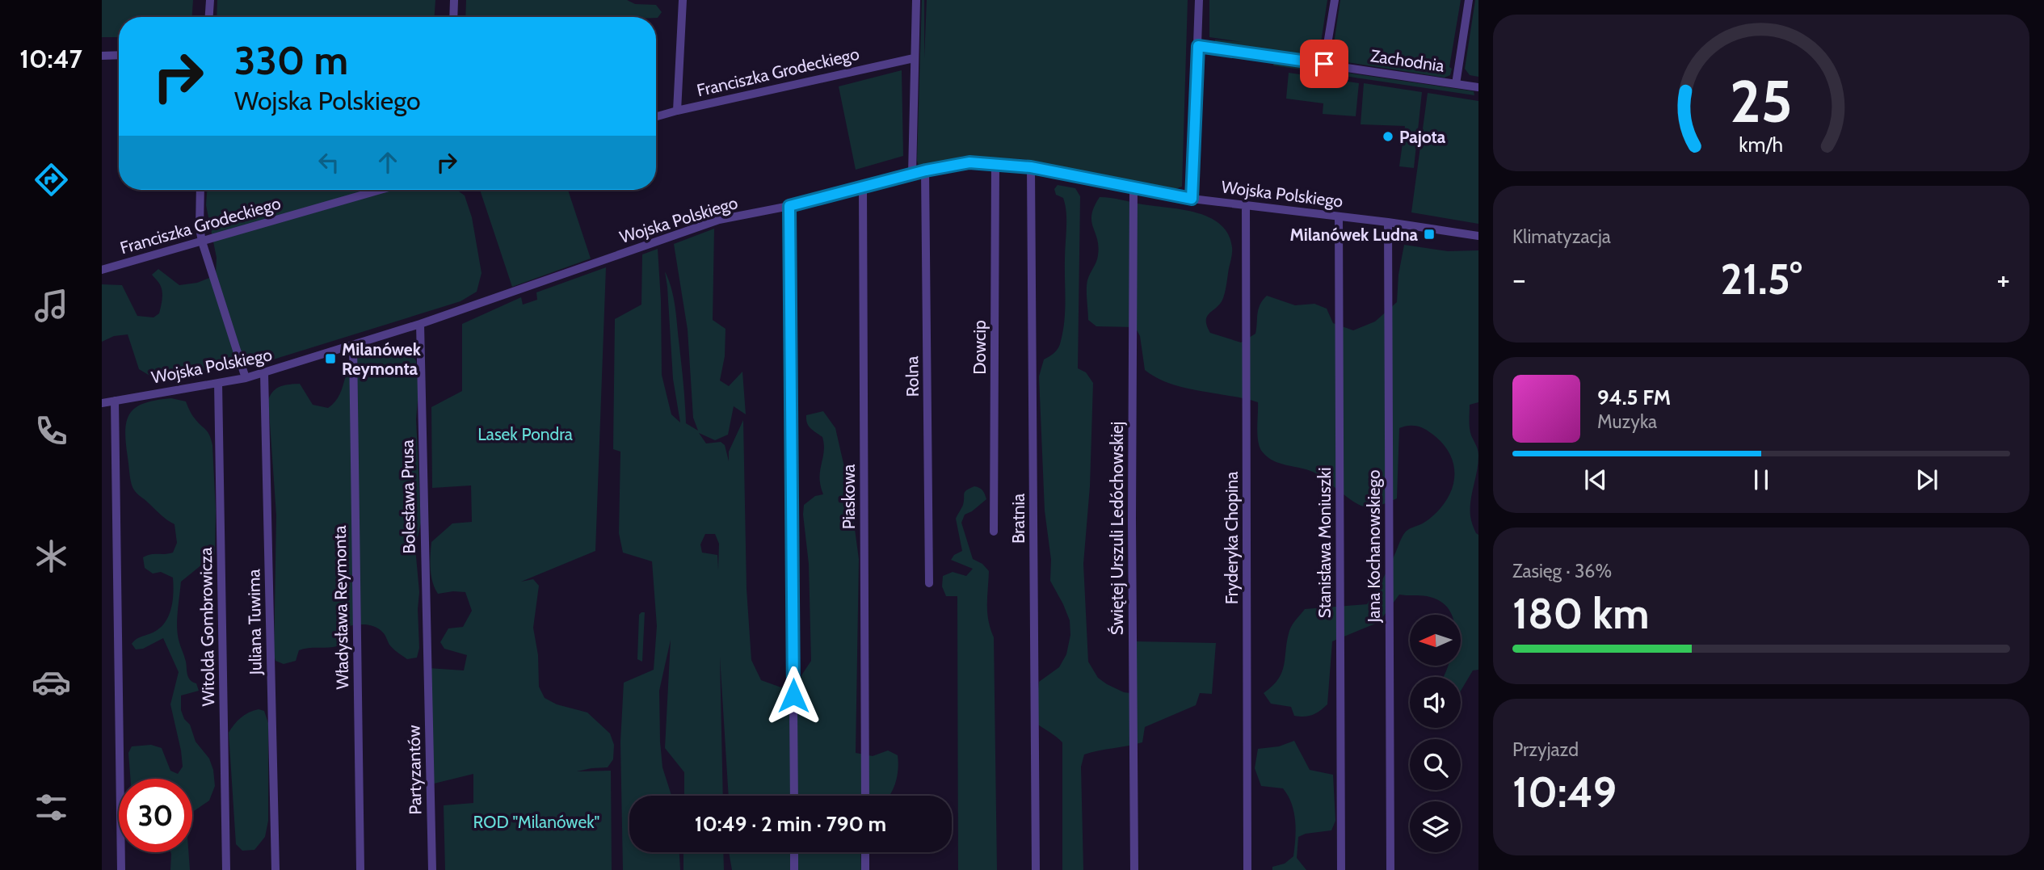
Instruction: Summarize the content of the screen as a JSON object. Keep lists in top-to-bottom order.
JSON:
{
  "streets": {
    "street": [
      "Zachodnia",
      "Franciszka Grodeckiego",
      "Wojska Polskiego",
      "Dowcip",
      "Rolna",
      "Bolesława Prusa",
      "Piaskowa",
      "Bratnia",
      "Świętej Urszuli Ledóchowskiej",
      "Fryderyka Chopina",
      "Stanisława Moniuszki",
      "Jana Kochanowskiego",
      "Władysława Reymonta",
      "Juliana Tuwima",
      "Witolda Gombrowicza",
      "Partyzantów"
    ]
  },
  "crossings": [
    ["Wojska Polskiego", "Dowcip"],
    ["Wojska Polskiego", "Rolna"],
    ["Wojska Polskiego", "Bolesława Prusa"],
    ["Wojska Polskiego", "Piaskowa"],
    ["Wojska Polskiego", "Bratnia"],
    ["Wojska Polskiego", "Świętej Urszuli Ledóchowskiej"],
    ["Wojska Polskiego", "Fryderyka Chopina"],
    ["Wojska Polskiego", "Stanisława Moniuszki"],
    ["Wojska Polskiego", "Jana Kochanowskiego"],
    ["Wojska Polskiego", "Władysława Reymonta"],
    ["Wojska Polskiego", "Juliana Tuwima"],
    ["Wojska Polskiego", "Witolda Gombrowicza"],
    ["Bolesława Prusa", "Partyzantów"]
  ],
  "parks": ["Lasek Pondra", "ROD \"Milanówek\""],
  "places": {
    "other": ["Pajota"],
    "transit": ["Milanówek Ludna", "Milanówek Reymonta"]
  },
  "north": "left",
  "page": {
    "tabs": "10:47",
    "turn": ["330 m", "Wojska Polskiego"],
    "tile": [
      "Klimatyzacja",
      ["Zasięg · 36%", "180 km"],
      ["Przyjazd", "10:49"]
    ],
    "heat": ["−", "21.5°", "+"],
    "song": ["94.5 FM", "Muzyka"],
    "limit": "30",
    "trip": "10:49 · 2 min · 790 m",
    "gauge": ["25", "km/h"]
  }
}
